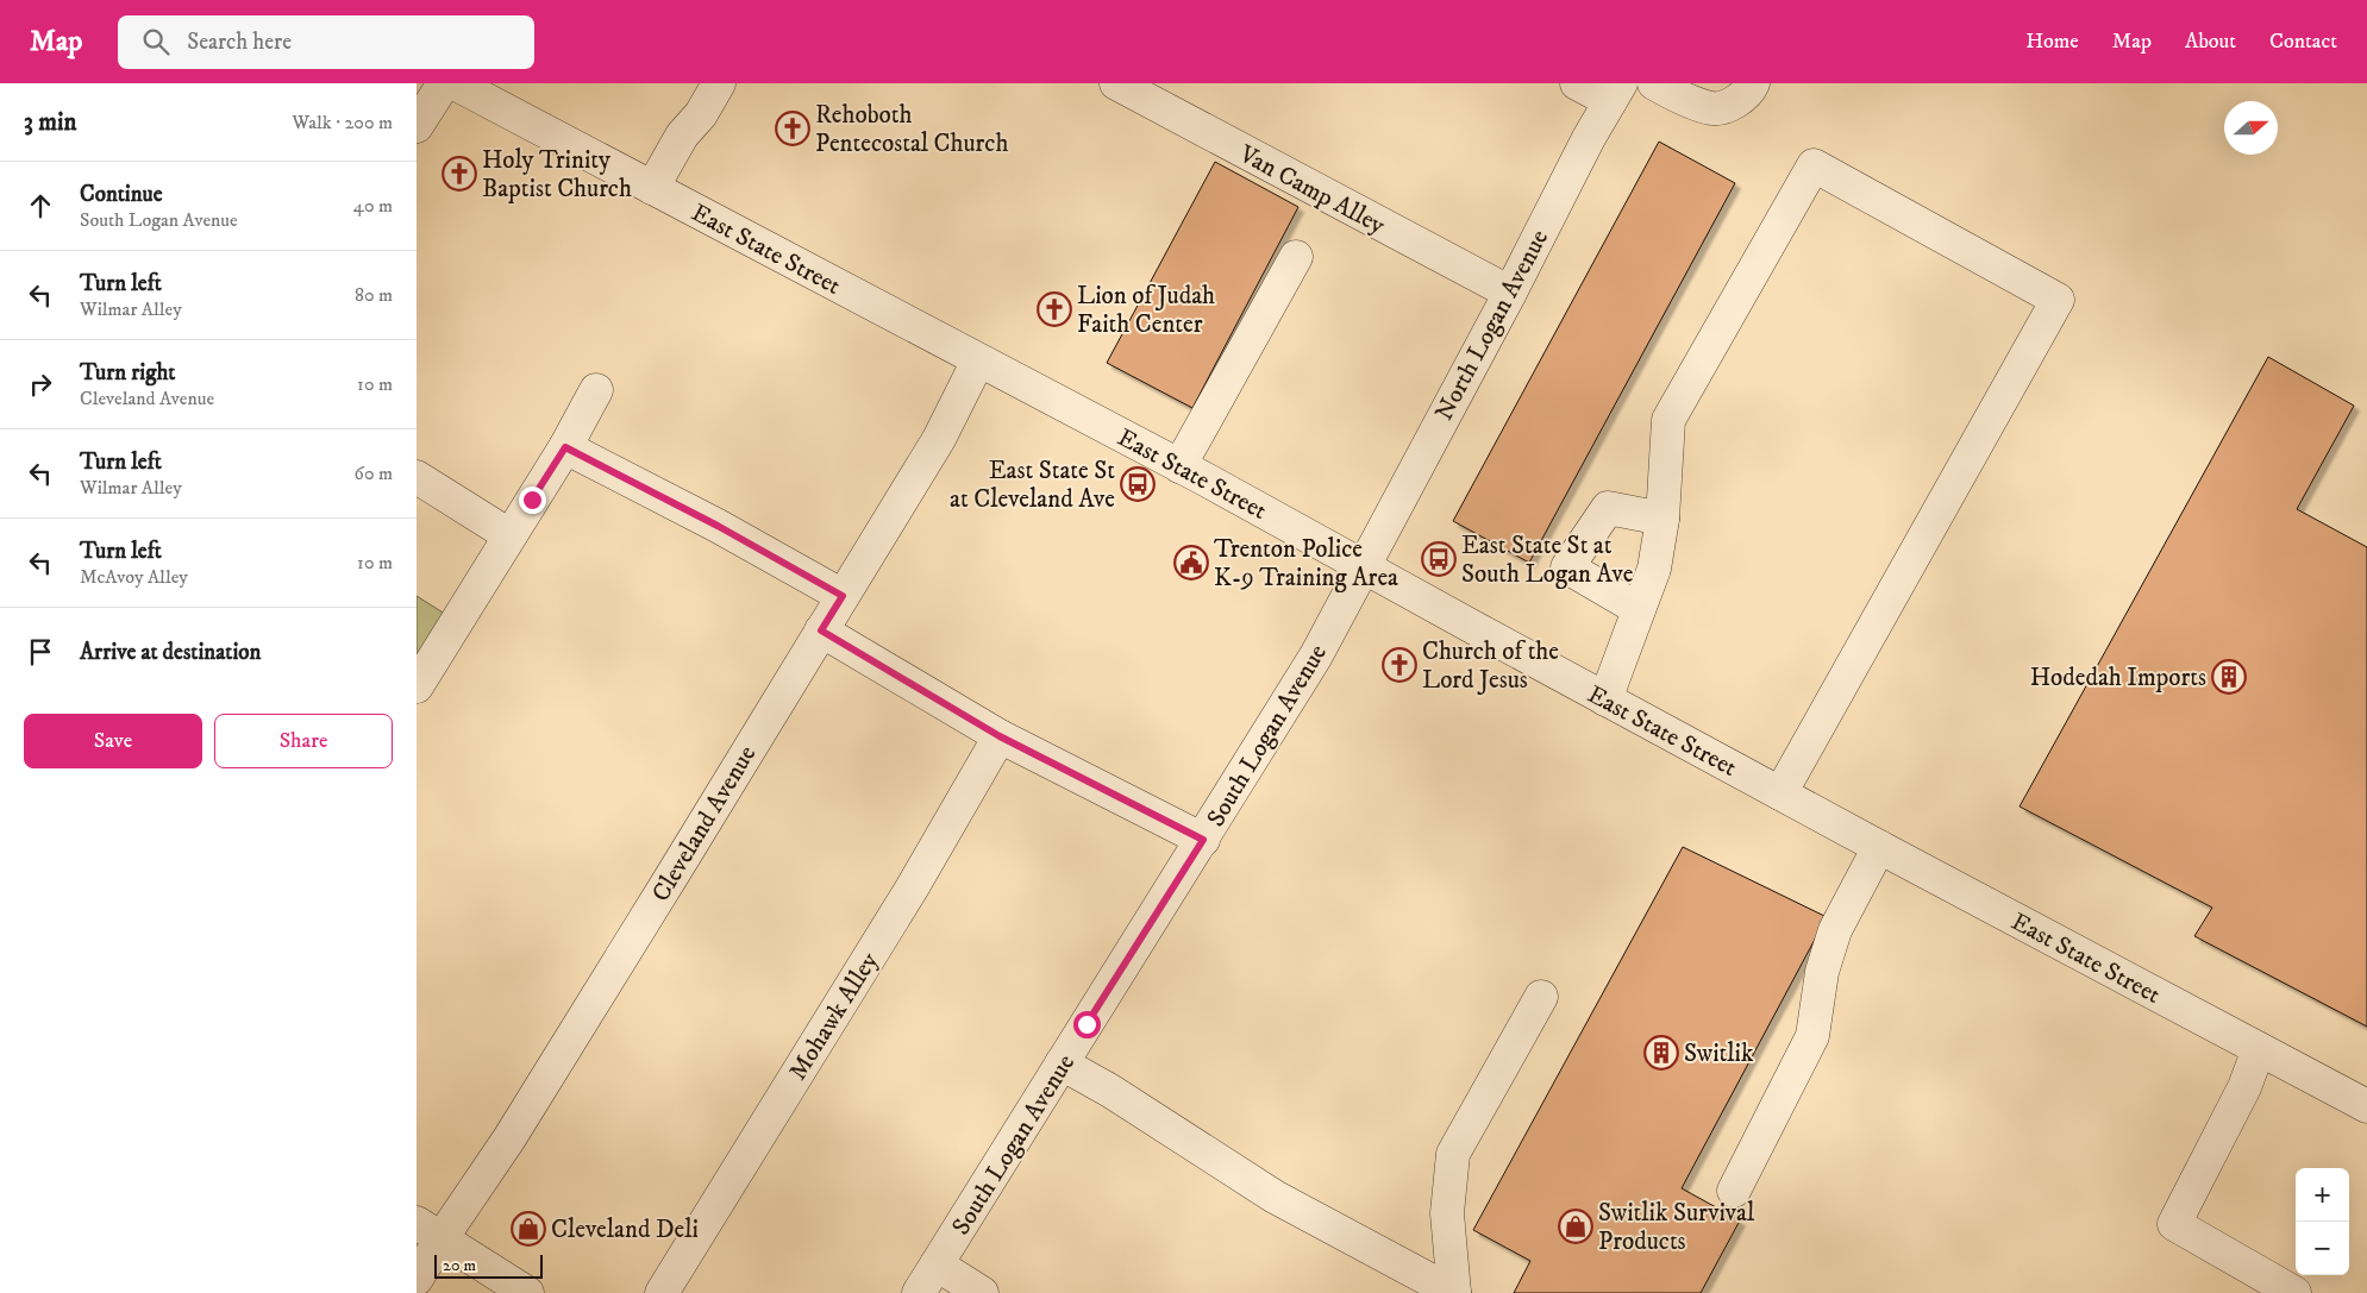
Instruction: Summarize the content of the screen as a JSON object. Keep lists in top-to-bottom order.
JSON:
{
  "streets": {
    "street": [
      "Van Camp Alley",
      "East State Street",
      "North Logan Avenue",
      "South Logan Avenue",
      "Cleveland Avenue",
      "Mohawk Alley"
    ]
  },
  "crossings": [
    ["Van Camp Alley", "North Logan Avenue"],
    ["East State Street", "North Logan Avenue"],
    ["East State Street", "South Logan Avenue"],
    ["East State Street", "Cleveland Avenue"],
    ["North Logan Avenue", "South Logan Avenue"]
  ],
  "places": {
    "church": [
      "Rehoboth Pentecostal Church",
      "Holy Trinity Baptist Church",
      "Lion of Judah Faith Center",
      "Church of the Lord Jesus"
    ],
    "bus stop": ["East State St at Cleveland Ave", "East State St at South Logan Ave"],
    "public building": ["Trenton Police K-9 Training Area"],
    "building": ["Hodedah Imports", "Switlik"],
    "shop": ["Switlik Survival Products", "Cleveland Deli"]
  },
  "scale_bar": "20 m",
  "north": "right",
  "page": {
    "header": "Map",
    "search": "Search here",
    "nav": [
      "Home",
      "Map",
      "About",
      "Contact"
    ],
    "heading": ["3 min", "Walk · 200 m"],
    "list": [
      ["Continue", "South Logan Avenue", "40 m"],
      ["Turn left", "Wilmar Alley", "80 m"],
      ["Turn right", "Cleveland Avenue", "10 m"],
      ["Turn left", "Wilmar Alley", "60 m"],
      ["Turn left", "McAvoy Alley", "10 m"],
      "Arrive at destination"
    ],
    "buttons": ["Save", "Share"],
    "map_buttons": ["+", "−"],
    "scale": "20 m"
  }
}
